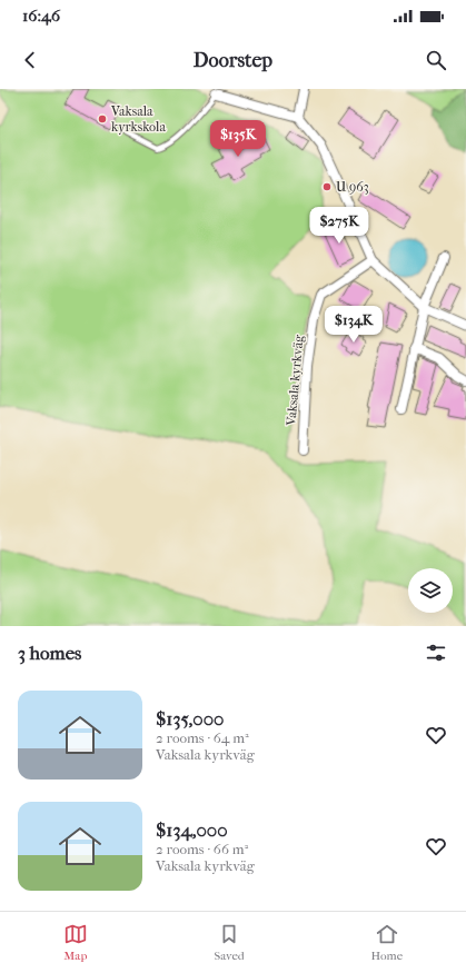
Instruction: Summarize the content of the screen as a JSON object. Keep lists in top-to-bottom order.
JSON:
{
  "streets": {
    "street": ["Vaksala kyrkväg"]
  },
  "places": ["Vaksala kyrkskola", "U 963"],
  "page": {
    "status": "16:46",
    "header": "Doorstep",
    "price": ["$135K", "$275K", "$134K"],
    "heading": "3 homes",
    "list": [
      {
        "name": "$135,000",
        "note": "2 rooms · 64 m² · Vaksala kyrkväg"
      },
      {
        "name": "$134,000",
        "note": "2 rooms · 66 m² · Vaksala kyrkväg"
      }
    ],
    "tabs": ["Map", "Saved", "Home"]
  }
}
